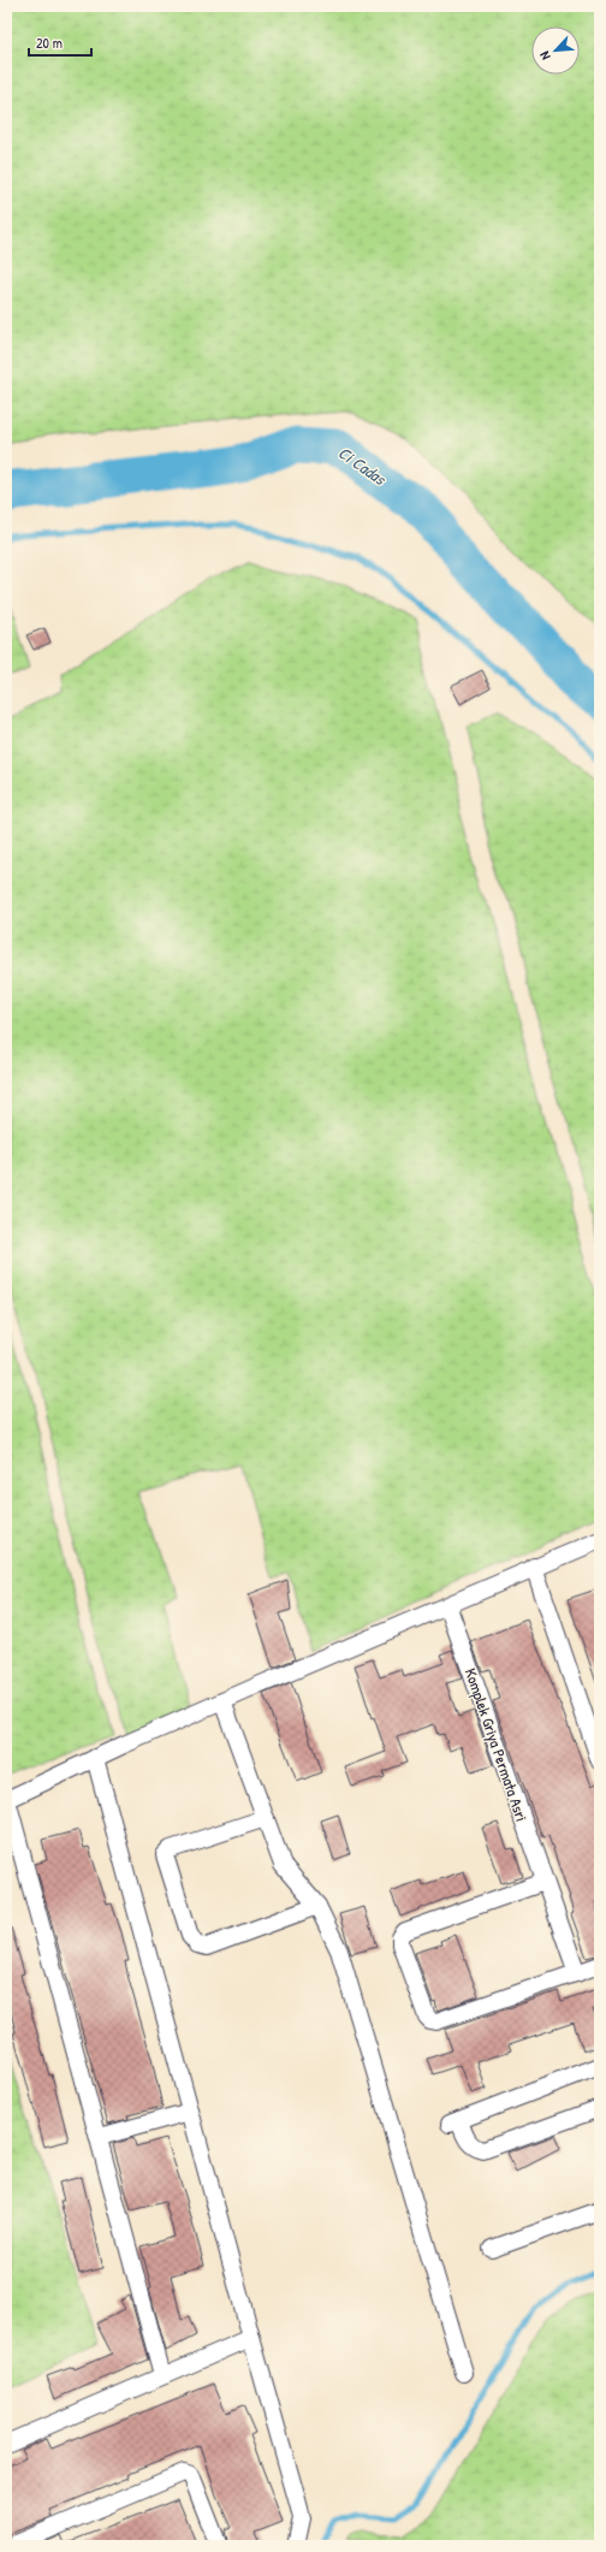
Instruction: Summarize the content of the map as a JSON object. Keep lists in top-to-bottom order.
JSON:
{
  "streets": {
    "street": ["Komplek Griya Permata Asri"]
  },
  "water": ["Ci Cadas"],
  "scale_bar": "20 m",
  "north": "bottom left"
}
